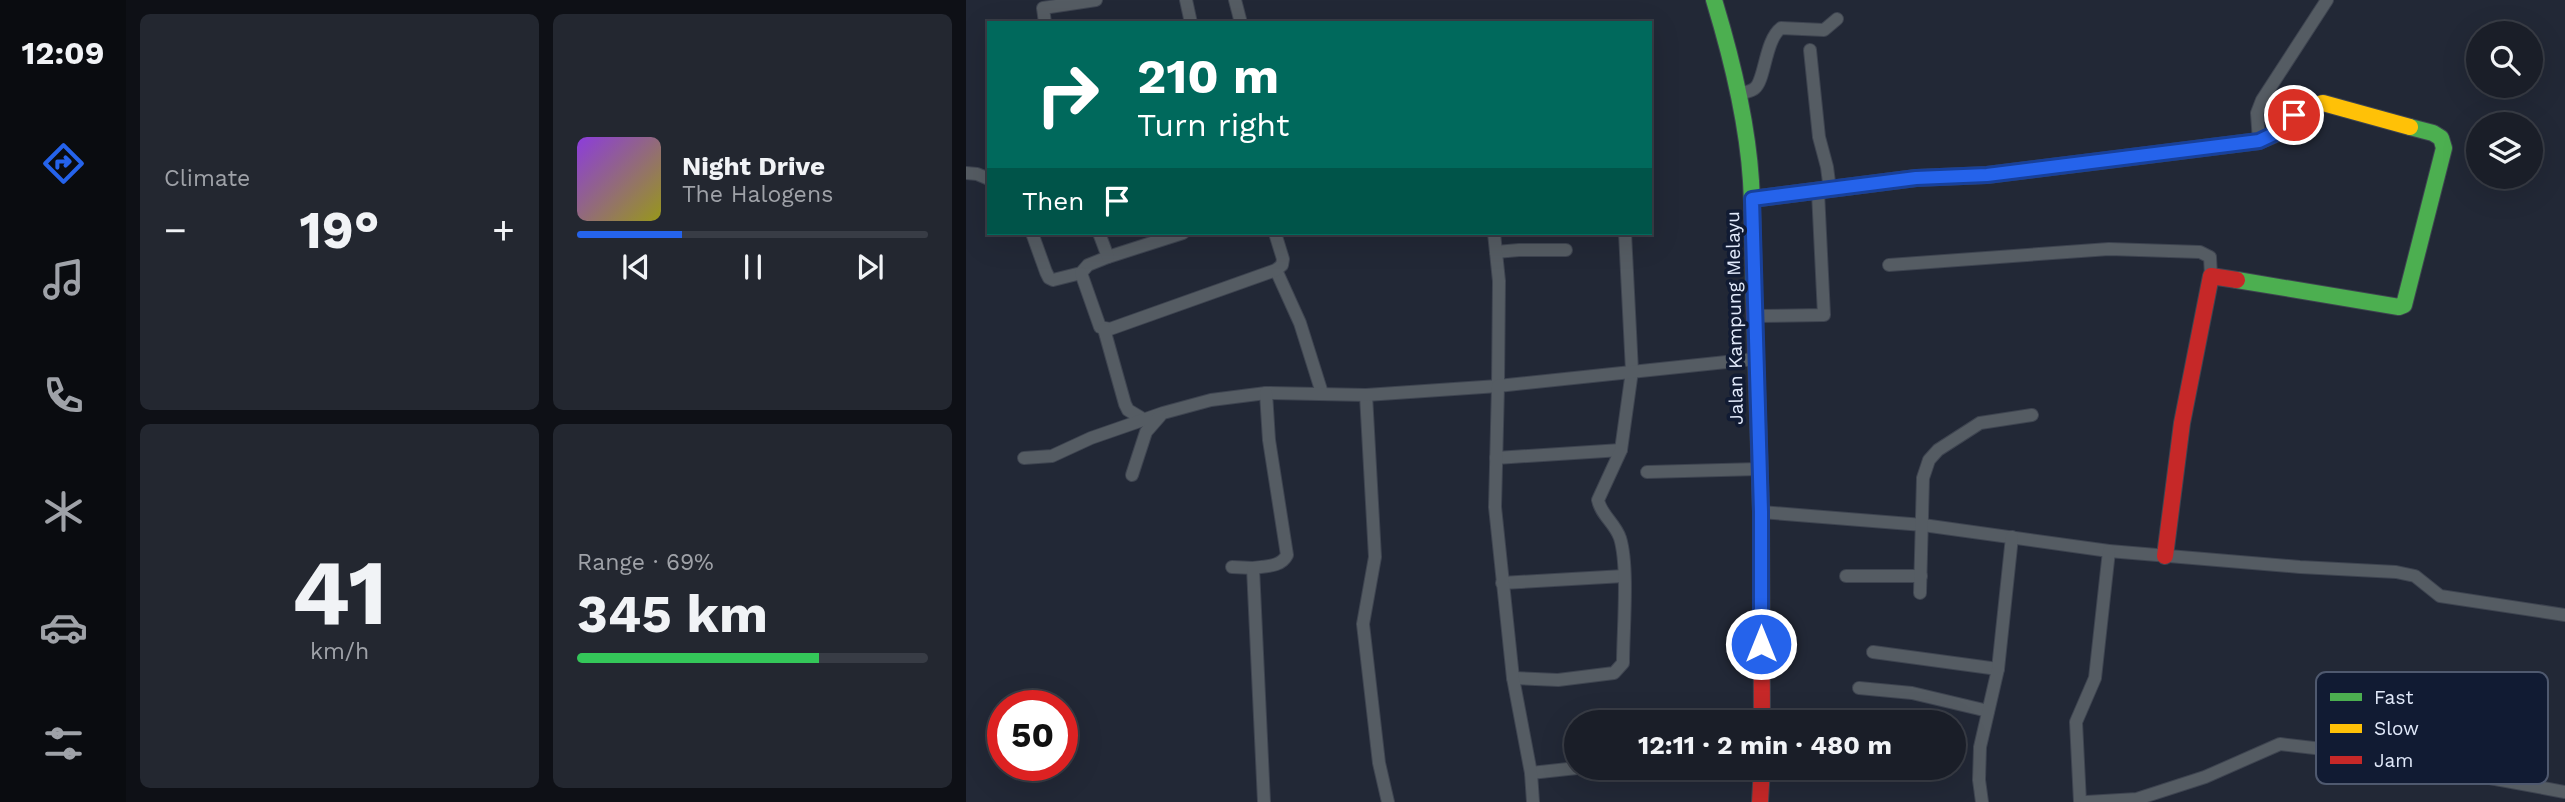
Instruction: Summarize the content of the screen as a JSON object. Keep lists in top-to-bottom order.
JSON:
{
  "streets": {
    "street": ["Jalan Kampung Melayu"]
  },
  "legend": ["Fast", "Slow", "Jam"],
  "page": {
    "tabs": "12:09",
    "tile": [
      "Climate",
      ["41", "km/h"],
      ["Range · 69%", "345 km"]
    ],
    "turn": ["210 m", "Turn right"],
    "song": ["Night Drive", "The Halogens"],
    "then": "Then",
    "heat": ["−", "19°", "+"],
    "limit": "50",
    "trip": "12:11 · 2 min · 480 m"
  }
}
